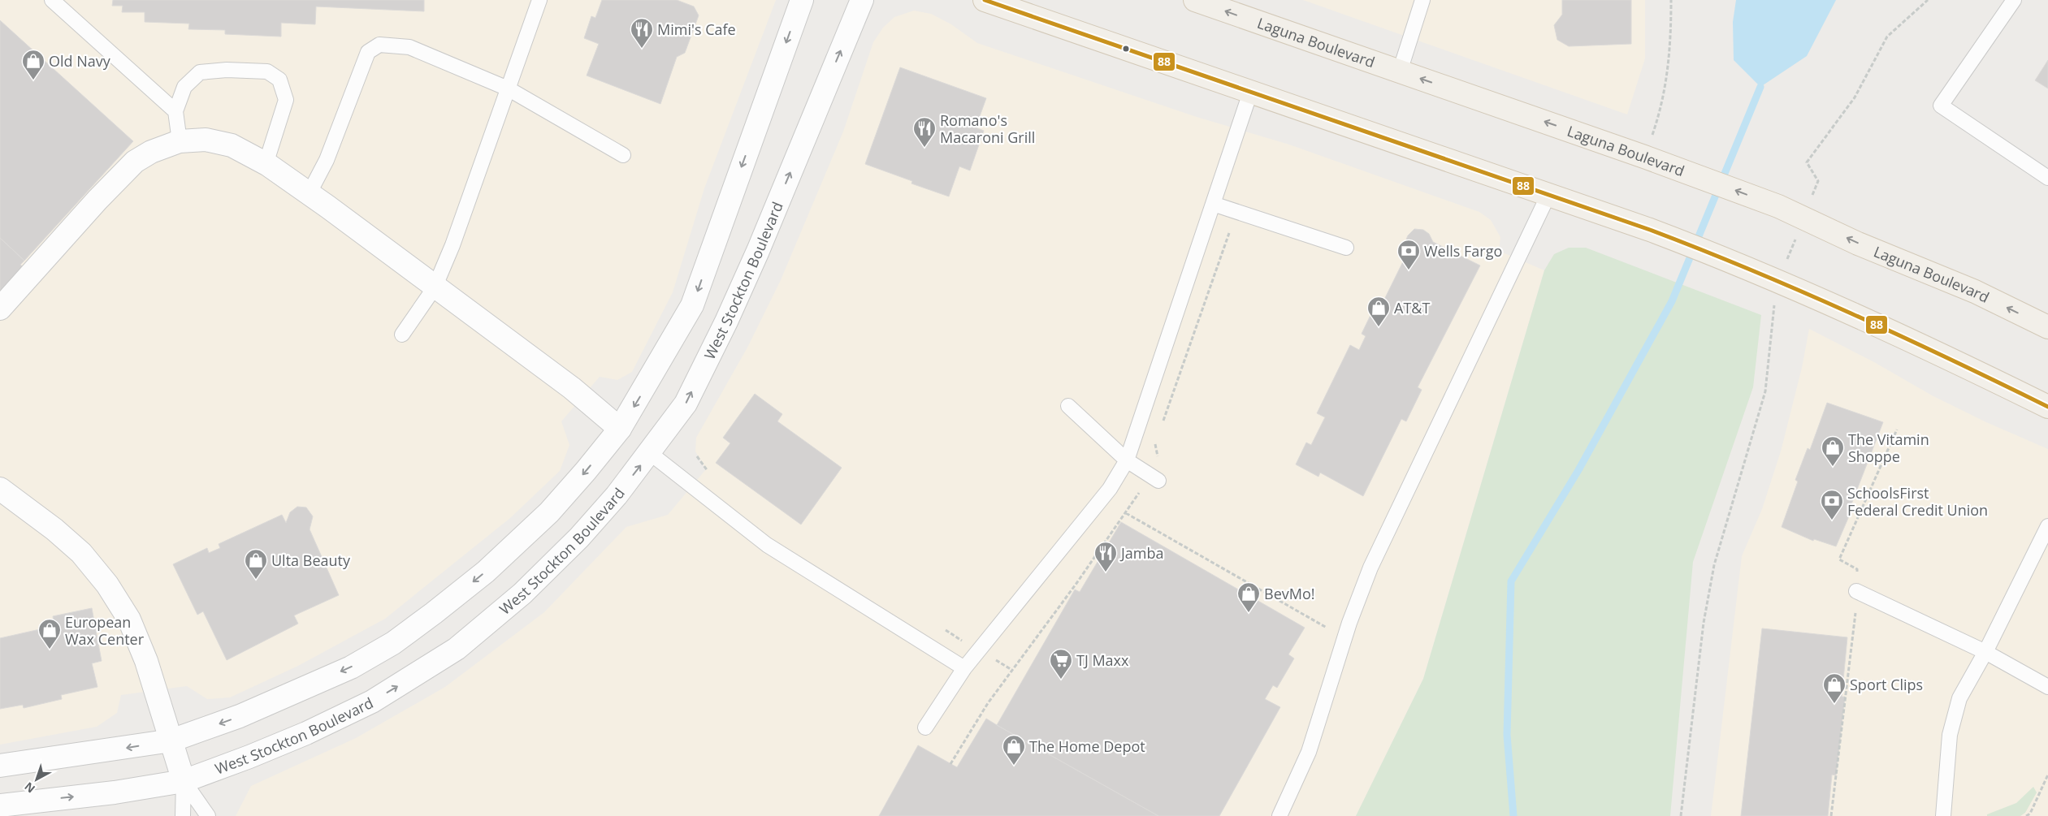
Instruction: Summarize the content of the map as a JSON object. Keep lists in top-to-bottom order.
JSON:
{
  "streets": {
    "main road": ["Laguna Boulevard"],
    "street": ["West Stockton Boulevard"]
  },
  "places": {
    "restaurant": ["Mimi's Cafe", "Romano's Macaroni Grill", "Jamba"],
    "shop": [
      "Old Navy",
      "AT&T",
      "The Vitamin Shoppe",
      "Ulta Beauty",
      "BevMo!",
      "European Wax Center",
      "Sport Clips",
      "The Home Depot"
    ],
    "bank": ["Wells Fargo", "SchoolsFirst Federal Credit Union"],
    "supermarket": ["TJ Maxx"]
  },
  "lines": ["transit line 88"],
  "north": "bottom left"
}
